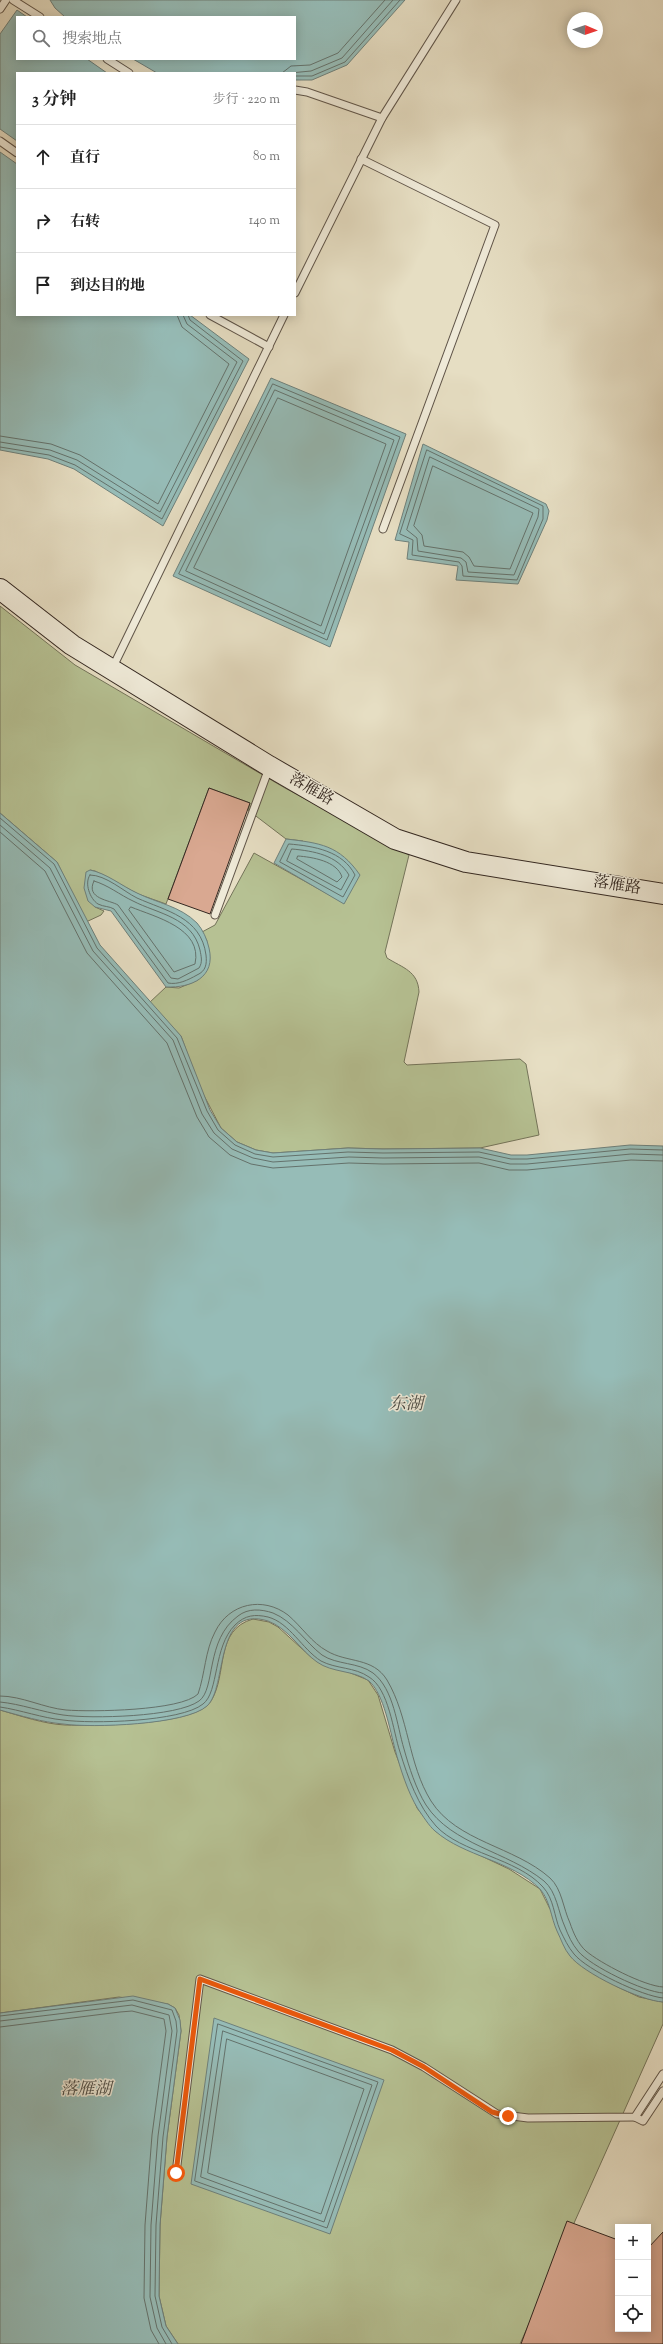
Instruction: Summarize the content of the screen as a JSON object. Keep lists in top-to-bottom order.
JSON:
{
  "streets": {
    "street": ["落雁路"]
  },
  "water": ["东湖", "落雁湖"],
  "north": "right",
  "page": {
    "search": "搜索地点",
    "heading": ["3 分钟", "步行 · 220 m"],
    "list": [
      ["直行", "80 m"],
      ["右转", "140 m"],
      "到达目的地"
    ],
    "map_buttons": ["+", "−"]
  }
}
